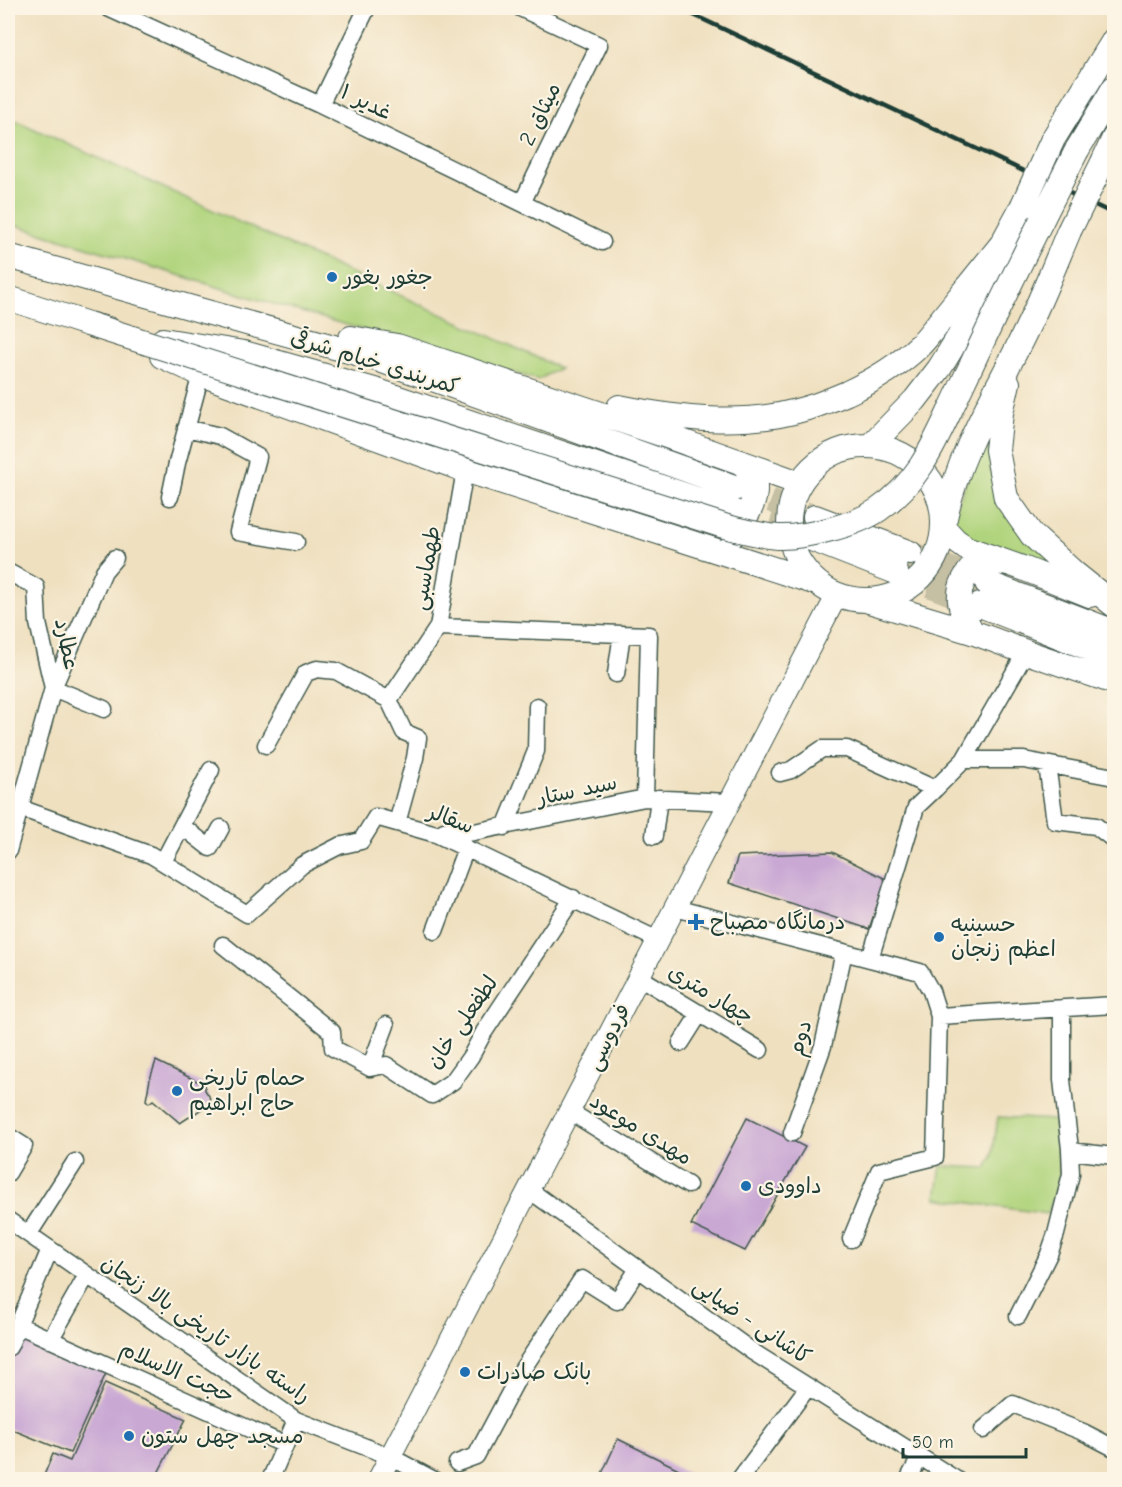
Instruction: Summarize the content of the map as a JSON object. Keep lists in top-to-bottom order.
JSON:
{
  "streets": {
    "highway": ["کمربندی خیام شرقی"],
    "main road": ["فردوسی"],
    "street": [
      "غدیر ۱",
      "میثاق 2",
      "طهماسبی",
      "عطارد",
      "سید ستار",
      "سقالر",
      "چهار متری",
      "لطفعلی خان",
      "دوم",
      "مهدی موعود",
      "کاشانی - ضیایی",
      "راسته بازار تاریخی بالا زنجان",
      "حجت الاسلام"
    ]
  },
  "crossings": [
    ["غدیر ۱", "میثاق 2"],
    ["سید ستار", "سقالر"],
    ["سید ستار", "فردوسی"],
    ["سقالر", "لطفعلی خان"],
    ["سقالر", "فردوسی"],
    ["چهار متری", "فردوسی"],
    ["فردوسی", "مهدی موعود"],
    ["فردوسی", "کاشانی - ضیایی"],
    ["فردوسی", "راسته بازار تاریخی بالا زنجان"]
  ],
  "places": {
    "other": [
      "جغور بغور",
      "حسینیه اعظم زنجان",
      "حمام تاریخی حاج ابراهیم",
      "داوودی",
      "بانک صادرات",
      "مسجد چهل ستون"
    ],
    "health": ["درمانگاه مصباح"]
  },
  "scale_bar": "50 m"
}
